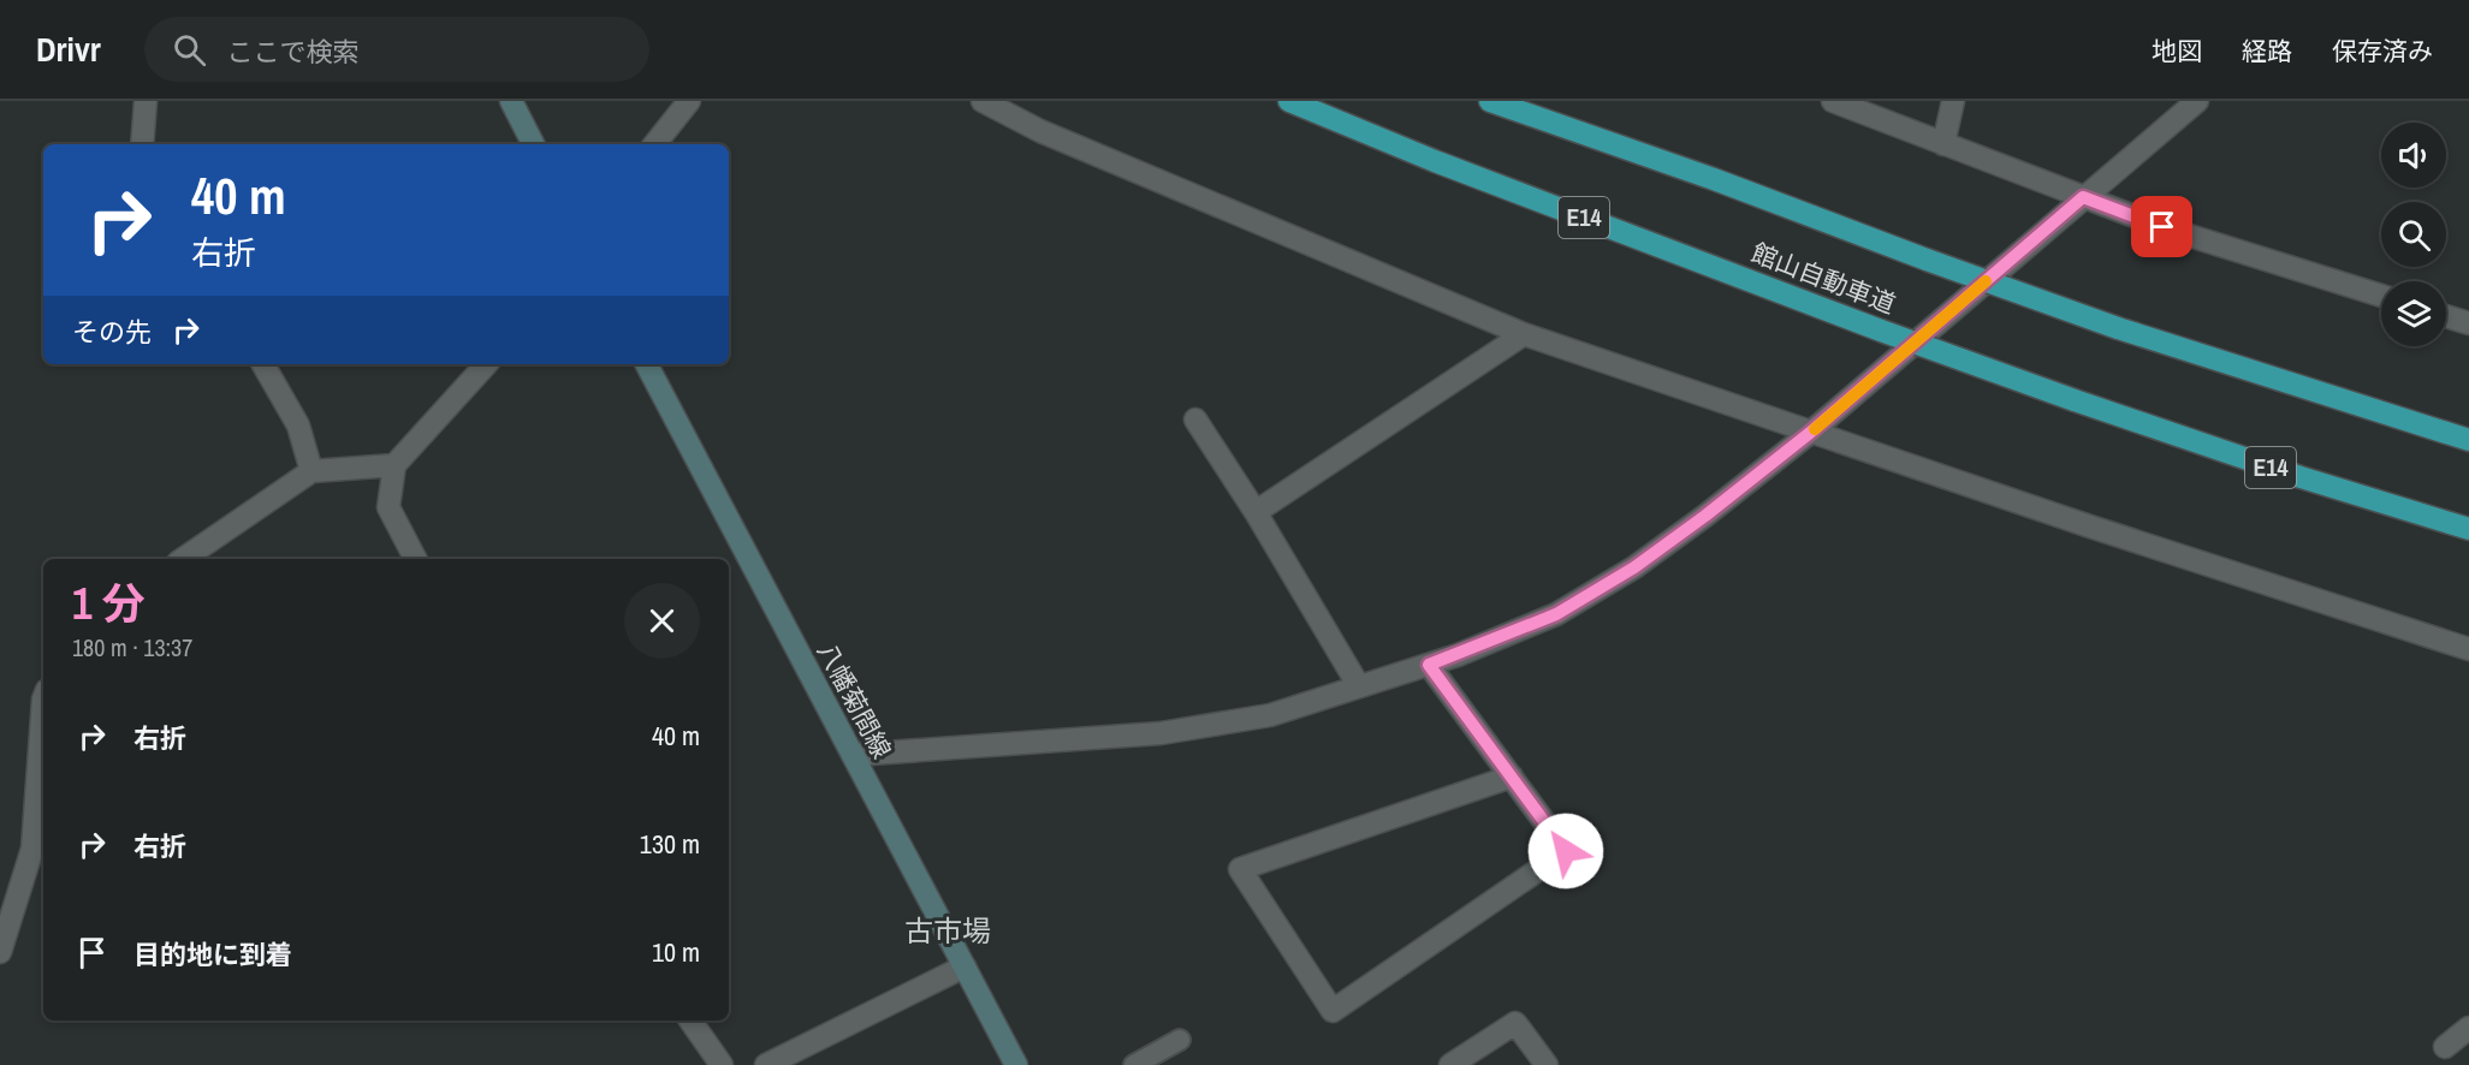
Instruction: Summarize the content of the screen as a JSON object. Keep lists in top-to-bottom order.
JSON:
{
  "streets": {
    "highway": ["E14", "館山自動車道"],
    "main road": ["八幡菊間線"]
  },
  "districts": ["古市場"],
  "page": {
    "header": "Drivr",
    "search": "ここで検索",
    "nav": ["地図", "経路", "保存済み"],
    "turn": ["40 m", "右折"],
    "then": "その先",
    "heading": ["1 分", "180 m · 13:37"],
    "list": [
      {
        "name": "右折",
        "value": "40 m"
      },
      {
        "name": "右折",
        "value": "130 m"
      },
      {
        "name": "目的地に到着",
        "value": "10 m"
      }
    ]
  }
}
